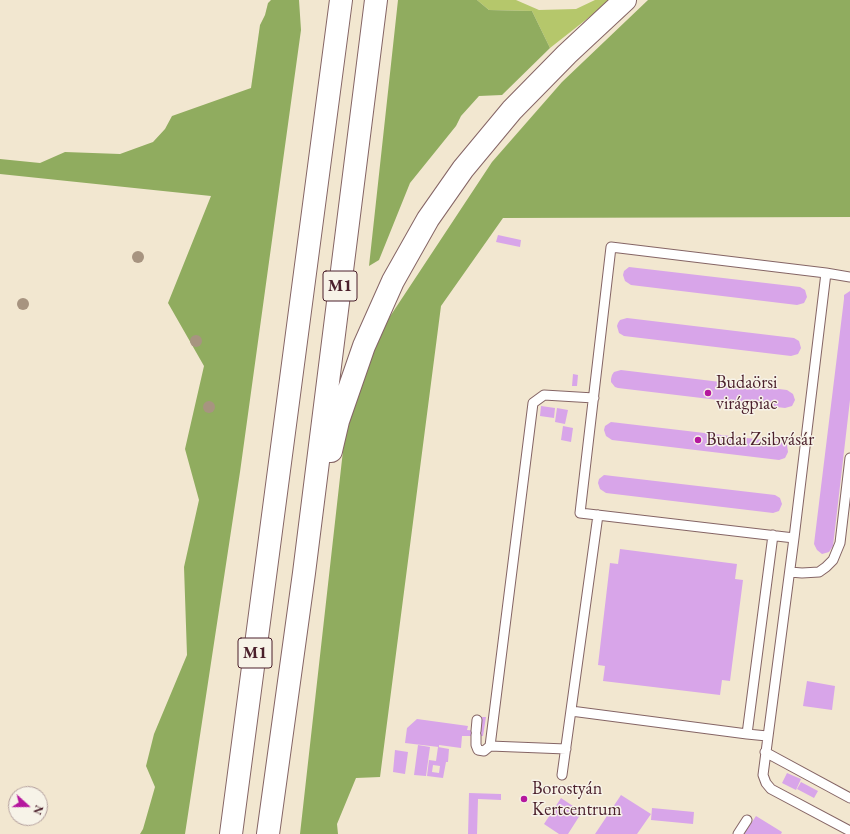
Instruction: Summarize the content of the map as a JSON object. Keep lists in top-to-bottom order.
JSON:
{
  "streets": {
    "main road": ["M1"]
  },
  "places": ["Budaörsi virágpiac", "Budai Zsibvásár", "Borostyán Kertcentrum"],
  "north": "right"
}
